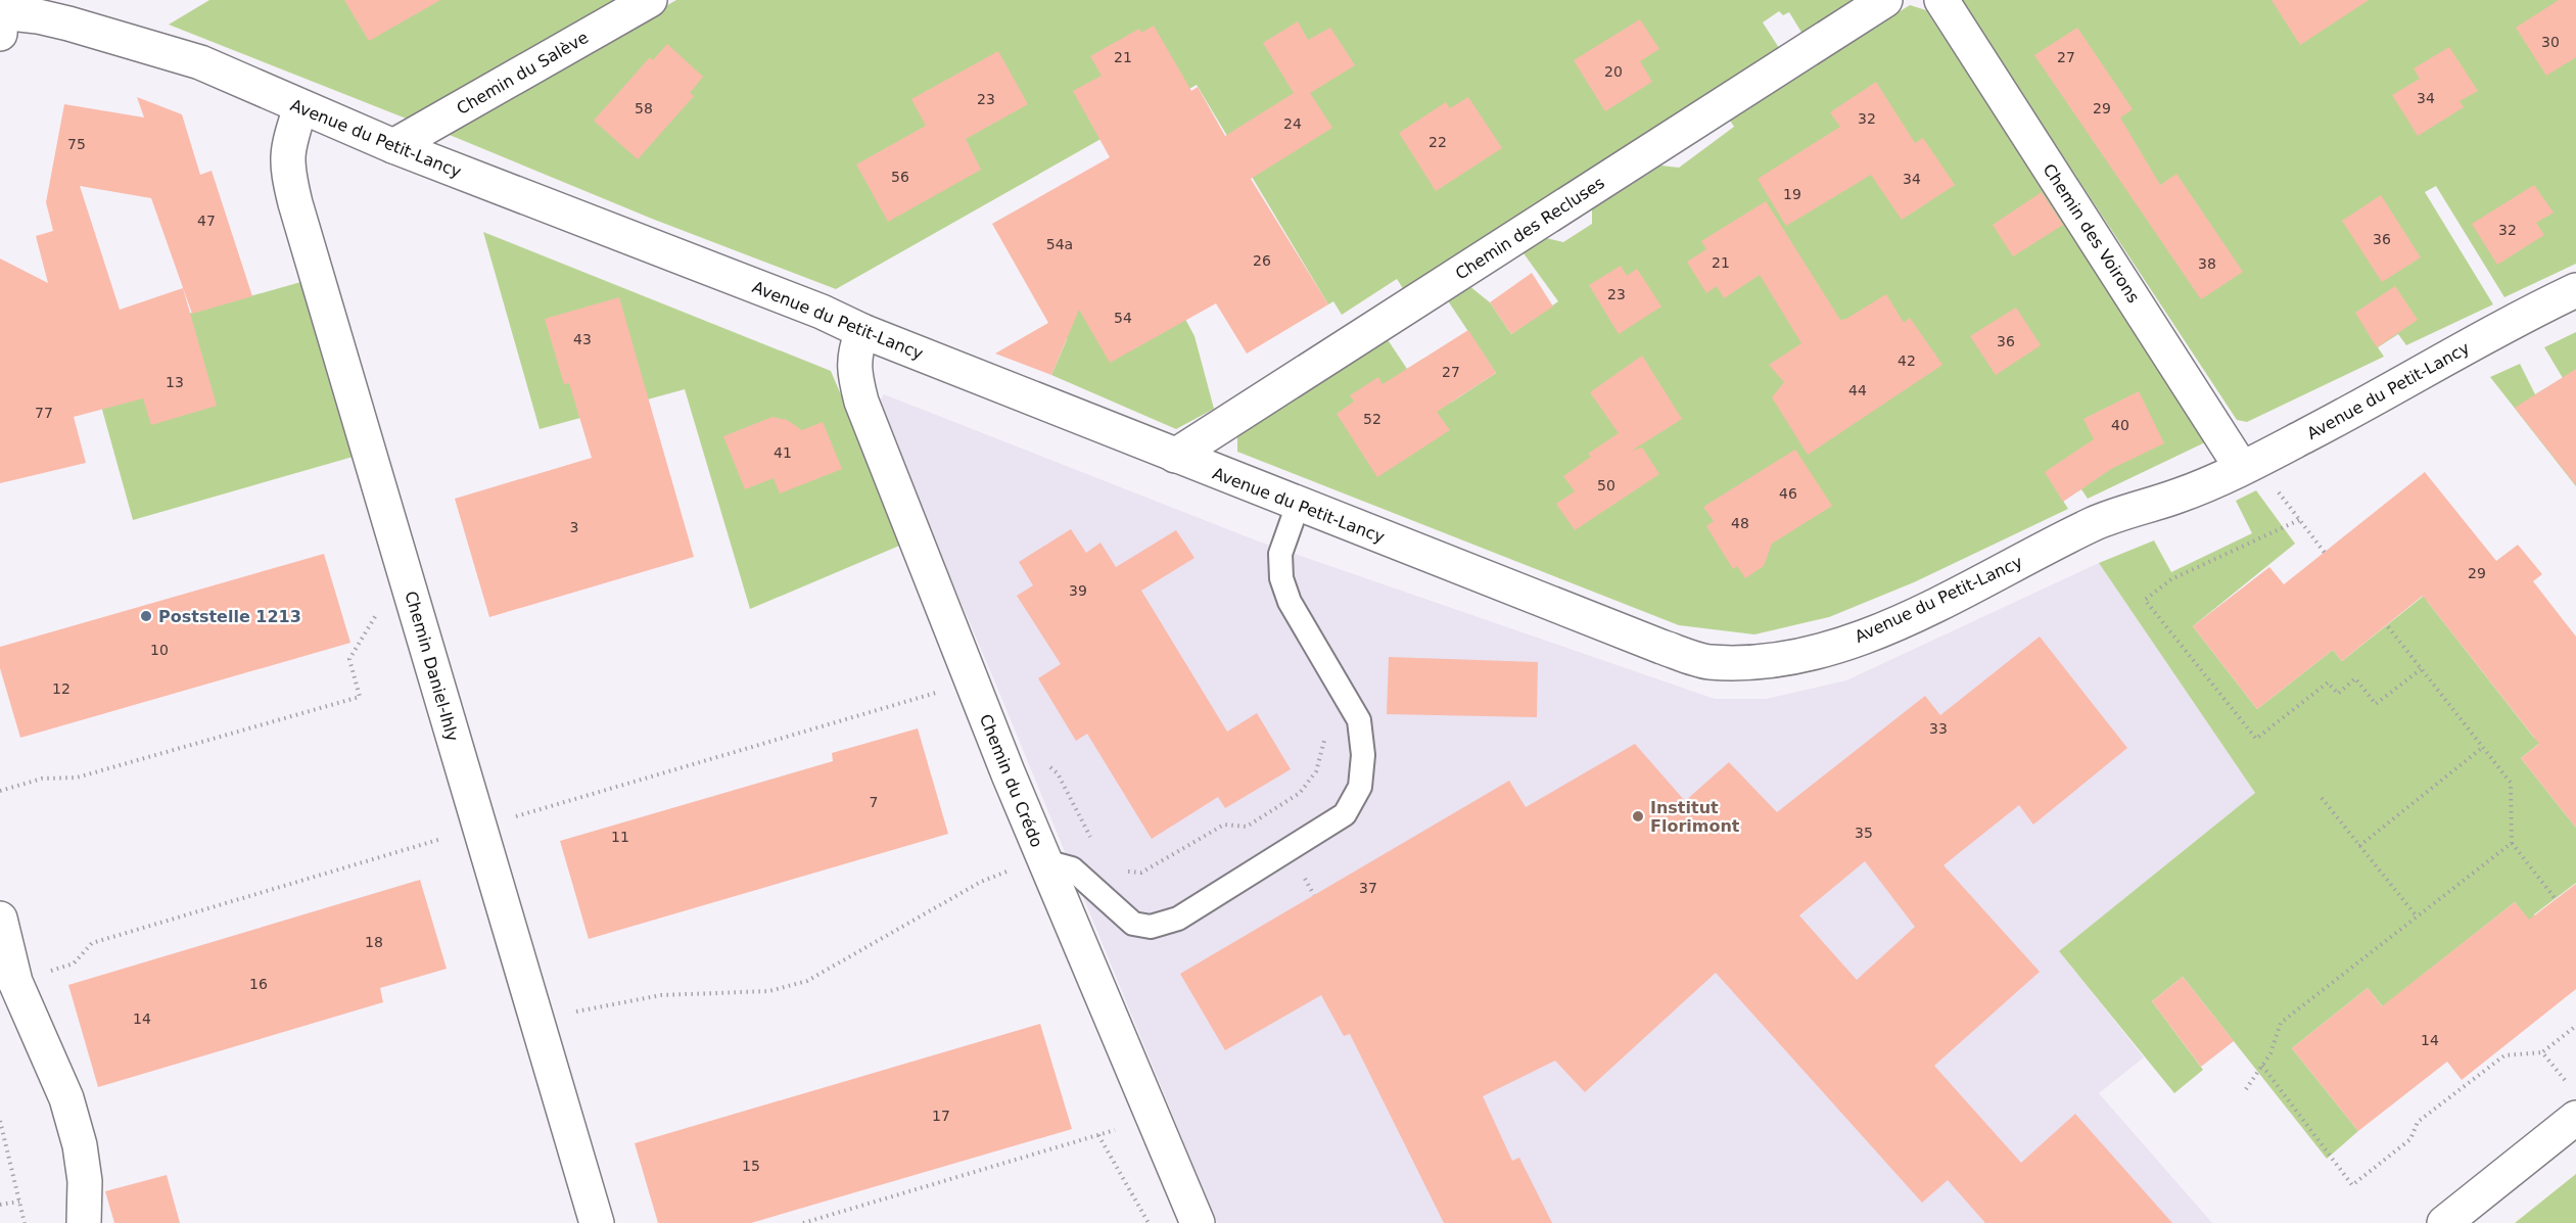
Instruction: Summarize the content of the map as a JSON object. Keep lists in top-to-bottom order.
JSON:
{
  "streets": {
    "street": [
      "Chemin du Salève",
      "Avenue du Petit-Lancy",
      "Chemin des Recluses",
      "Chemin des Voirons",
      "Chemin Daniel-Ihly",
      "Chemin du Crédo"
    ]
  },
  "crossings": [
    ["Chemin du Salève", "Avenue du Petit-Lancy"],
    ["Avenue du Petit-Lancy", "Chemin des Recluses"],
    ["Avenue du Petit-Lancy", "Chemin des Voirons"],
    ["Avenue du Petit-Lancy", "Chemin Daniel-Ihly"],
    ["Avenue du Petit-Lancy", "Chemin du Crédo"]
  ],
  "places": ["Poststelle 1213", "Institut Florimont"],
  "house_numbers": [
    "30",
    "21",
    "27",
    "20",
    "34",
    "23",
    "58",
    "29",
    "32",
    "24",
    "22",
    "75",
    "56",
    "34",
    "19",
    "47",
    "32",
    "36",
    "54a",
    "26",
    "21",
    "38",
    "23",
    "54",
    "43",
    "36",
    "42",
    "27",
    "13",
    "44",
    "77",
    "52",
    "40",
    "41",
    "50",
    "46",
    "48",
    "3",
    "29",
    "39",
    "10",
    "12",
    "33",
    "7",
    "35",
    "11",
    "37",
    "18",
    "16",
    "14",
    "14",
    "17",
    "15"
  ]
}
